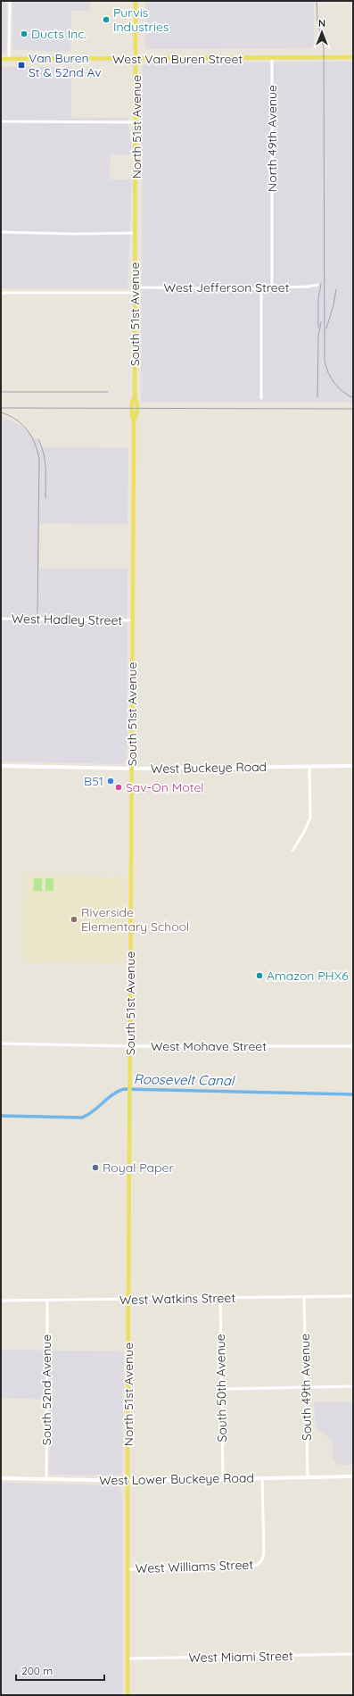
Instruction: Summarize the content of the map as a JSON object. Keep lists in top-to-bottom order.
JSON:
{
  "streets": {
    "main road": [
      "West Van Buren Street",
      "North 51st Avenue",
      "South 51st Avenue",
      "West Buckeye Road",
      "West Lower Buckeye Road"
    ],
    "street": [
      "North 49th Avenue",
      "West Jefferson Street",
      "West Hadley Street",
      "West Mohave Street",
      "West Watkins Street",
      "South 49th Avenue",
      "South 50th Avenue",
      "South 52nd Avenue",
      "West Williams Street",
      "West Miami Street"
    ]
  },
  "crossings": [
    ["West Van Buren Street", "North 51st Avenue"],
    ["West Van Buren Street", "North 49th Avenue"],
    ["North 51st Avenue", "South 51st Avenue"],
    ["North 51st Avenue", "West Watkins Street"],
    ["North 51st Avenue", "West Lower Buckeye Road"],
    ["North 51st Avenue", "West Williams Street"],
    ["North 51st Avenue", "West Miami Street"],
    ["North 49th Avenue", "West Jefferson Street"],
    ["West Jefferson Street", "South 51st Avenue"],
    ["South 51st Avenue", "West Hadley Street"],
    ["South 51st Avenue", "West Buckeye Road"],
    ["South 51st Avenue", "West Mohave Street"],
    ["West Watkins Street", "South 49th Avenue"],
    ["West Watkins Street", "South 50th Avenue"],
    ["West Watkins Street", "South 52nd Avenue"],
    ["South 49th Avenue", "West Lower Buckeye Road"],
    ["South 50th Avenue", "West Lower Buckeye Road"],
    ["South 52nd Avenue", "West Lower Buckeye Road"],
    ["West Lower Buckeye Road", "West Williams Street"]
  ],
  "water": ["Roosevelt Canal"],
  "places": {
    "other": [
      "Purvis Industries",
      "Ducts Inc.",
      "B51",
      "Sav-On Motel",
      "Riverside Elementary School",
      "Amazon PHX6",
      "Royal Paper"
    ],
    "transit": ["Van Buren St & 52nd Av"]
  },
  "scale_bar": "200 m",
  "north": "top"
}
